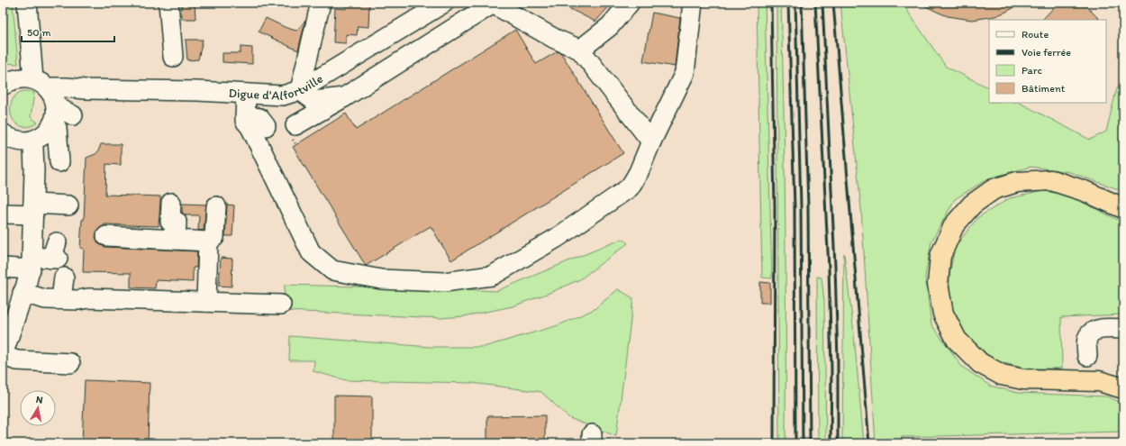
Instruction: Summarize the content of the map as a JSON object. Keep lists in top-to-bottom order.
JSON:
{
  "streets": {
    "street": ["Digue d'Alfortville"]
  },
  "legend": [
    "Route",
    "Voie ferrée",
    "Parc",
    "Bâtiment"
  ],
  "scale_bar": "50 m",
  "north": "top"
}
